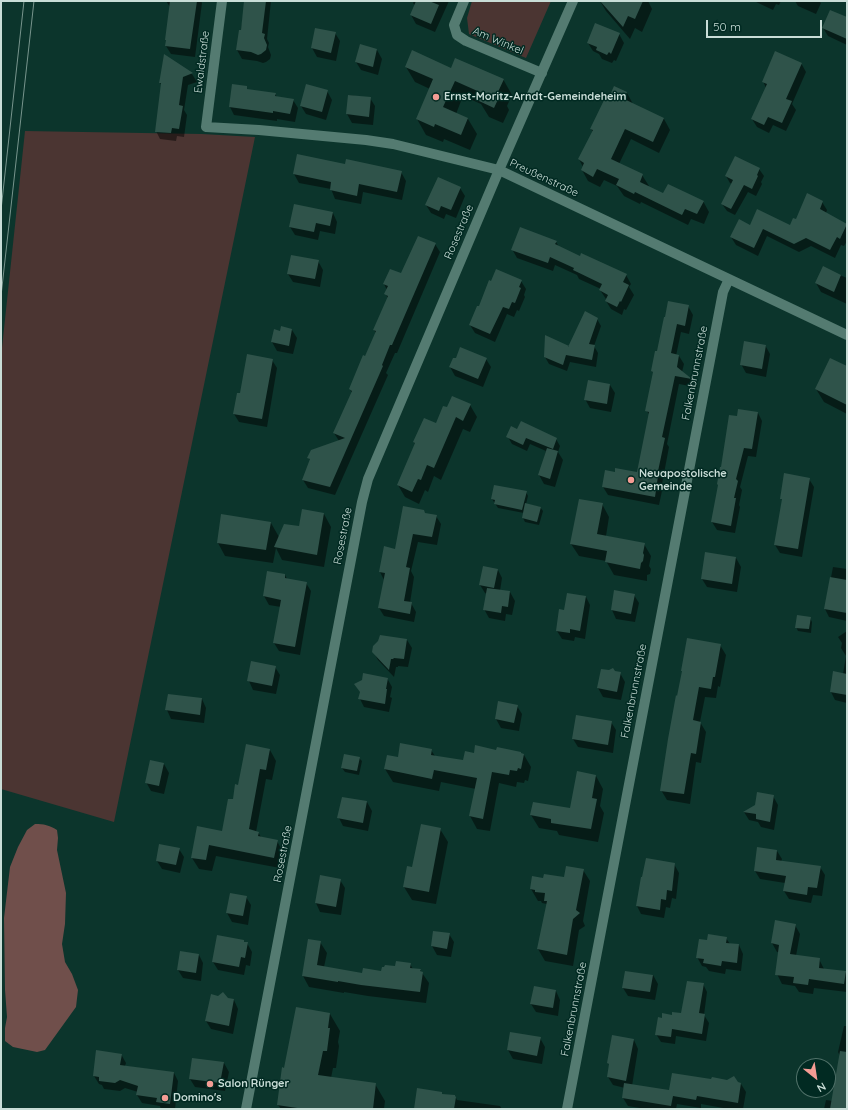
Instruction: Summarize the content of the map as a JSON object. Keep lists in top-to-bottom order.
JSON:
{
  "streets": {
    "street": [
      "Am Winkel",
      "Ewaldstraße",
      "Preußenstraße",
      "Rosestraße",
      "Falkenbrunnstraße"
    ]
  },
  "crossings": [
    ["Am Winkel", "Rosestraße"],
    ["Ewaldstraße", "Preußenstraße"],
    ["Preußenstraße", "Rosestraße"],
    ["Preußenstraße", "Falkenbrunnstraße"]
  ],
  "places": [
    "Ernst-Moritz-Arndt-Gemeindeheim",
    "Neuapostolische Gemeinde",
    "Salon Rünger",
    "Domino's"
  ],
  "scale_bar": "50 m",
  "north": "bottom right"
}
